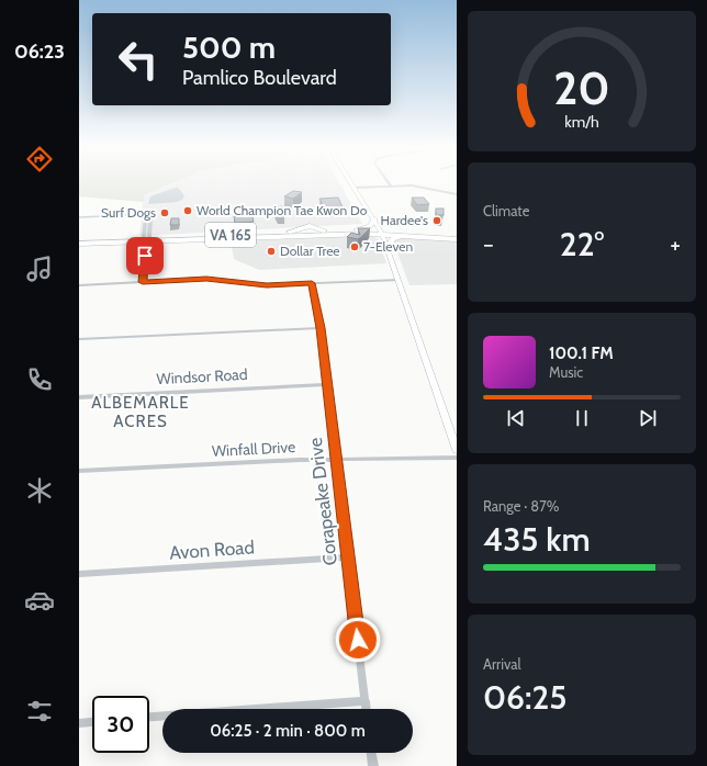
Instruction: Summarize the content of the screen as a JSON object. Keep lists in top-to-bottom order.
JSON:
{
  "streets": {
    "highway": ["VA 165"],
    "street": [
      "Windsor Road",
      "Winfall Drive",
      "Corapeake Drive",
      "Avon Road"
    ]
  },
  "crossings": [
    ["Windsor Road", "Corapeake Drive"],
    ["Winfall Drive", "Corapeake Drive"],
    ["Corapeake Drive", "Avon Road"]
  ],
  "districts": ["ALBEMARLE ACRES"],
  "places": [
    "World Champion Tae Kwon Do",
    "Surf Dogs",
    "Hardee's",
    "7-Eleven",
    "Dollar Tree"
  ],
  "page": {
    "tabs": "06:23",
    "turn": ["500 m", "Pamlico Boulevard"],
    "tile": [
      "Climate",
      ["Range · 87%", "435 km"],
      ["Arrival", "06:25"]
    ],
    "heat": ["−", "22°", "+"],
    "song": ["100.1 FM", "Music"],
    "limit": "30",
    "trip": "06:25 · 2 min · 800 m",
    "gauge": ["20", "km/h"]
  }
}
